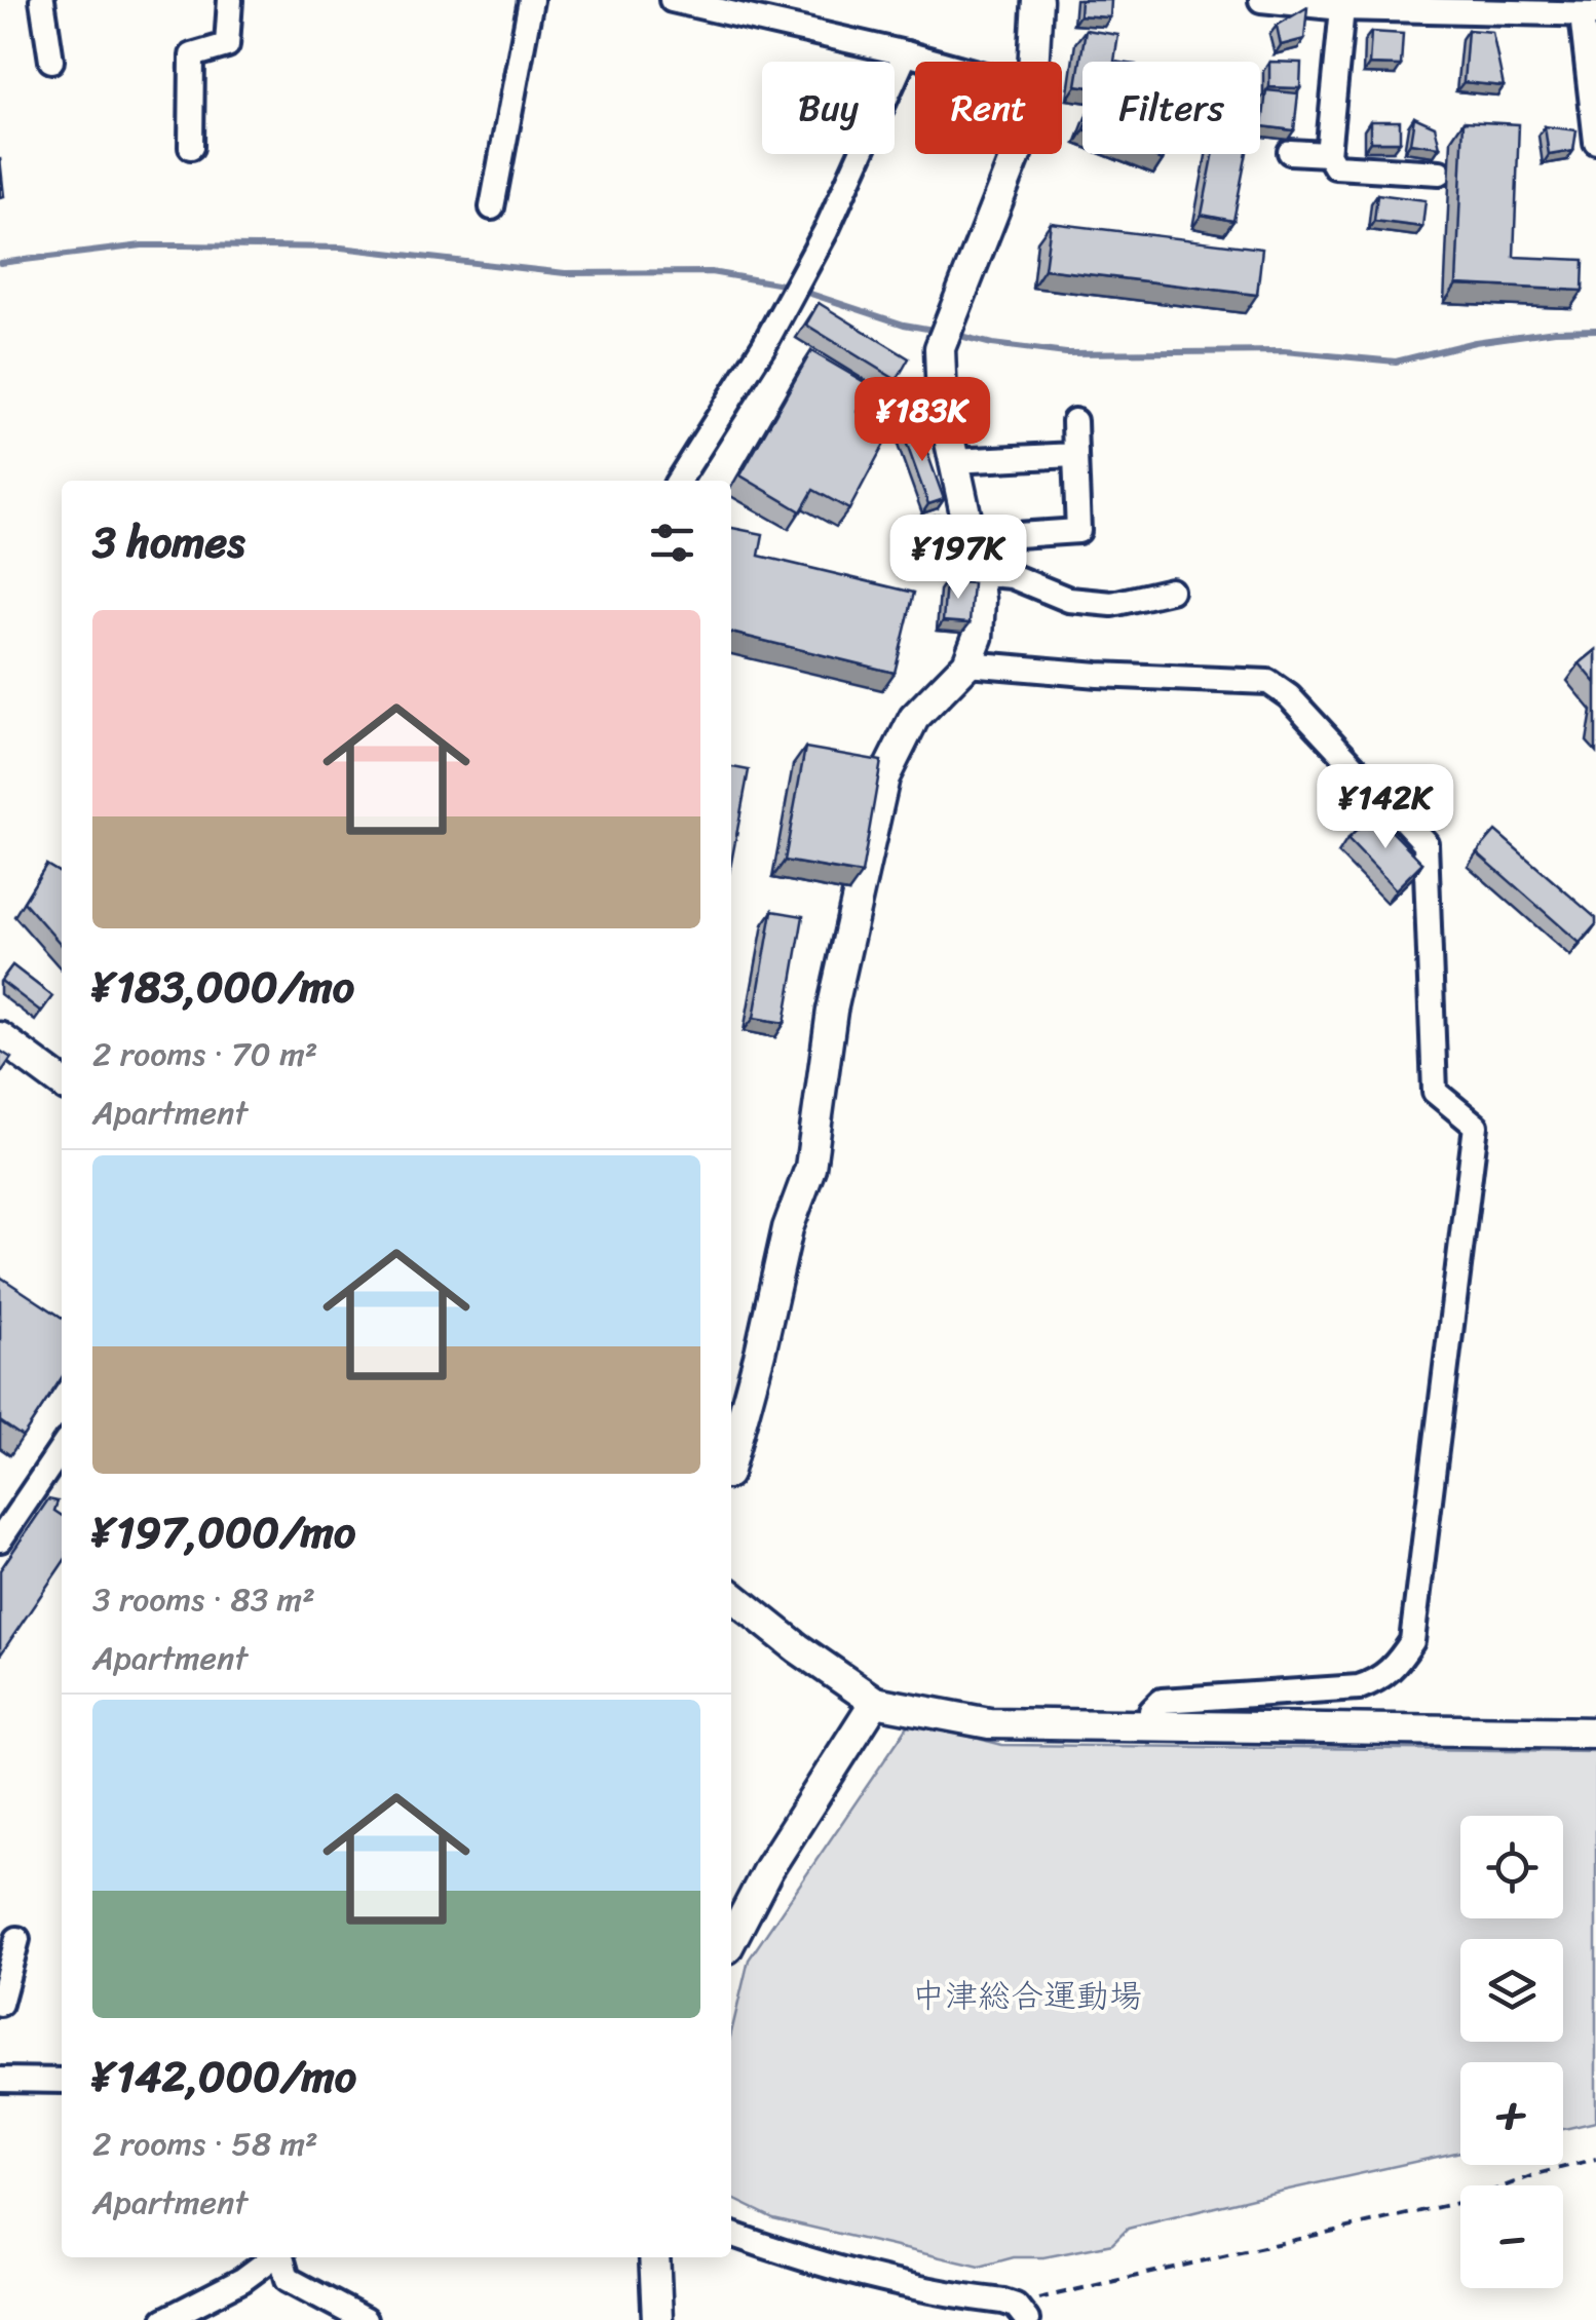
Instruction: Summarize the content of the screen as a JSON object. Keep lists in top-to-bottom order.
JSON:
{
  "parks": ["中津総合運動場"],
  "page": {
    "chip": ["Buy", "Rent", "Filters"],
    "price": ["¥183K", "¥197K", "¥142K"],
    "heading": "3 homes",
    "list": [
      {
        "name": "¥183,000/mo",
        "note": "2 rooms · 70 m² · Apartment"
      },
      {
        "name": "¥197,000/mo",
        "note": "3 rooms · 83 m² · Apartment"
      },
      {
        "name": "¥142,000/mo",
        "note": "2 rooms · 58 m² · Apartment"
      }
    ],
    "map_buttons": ["+", "−"]
  }
}
